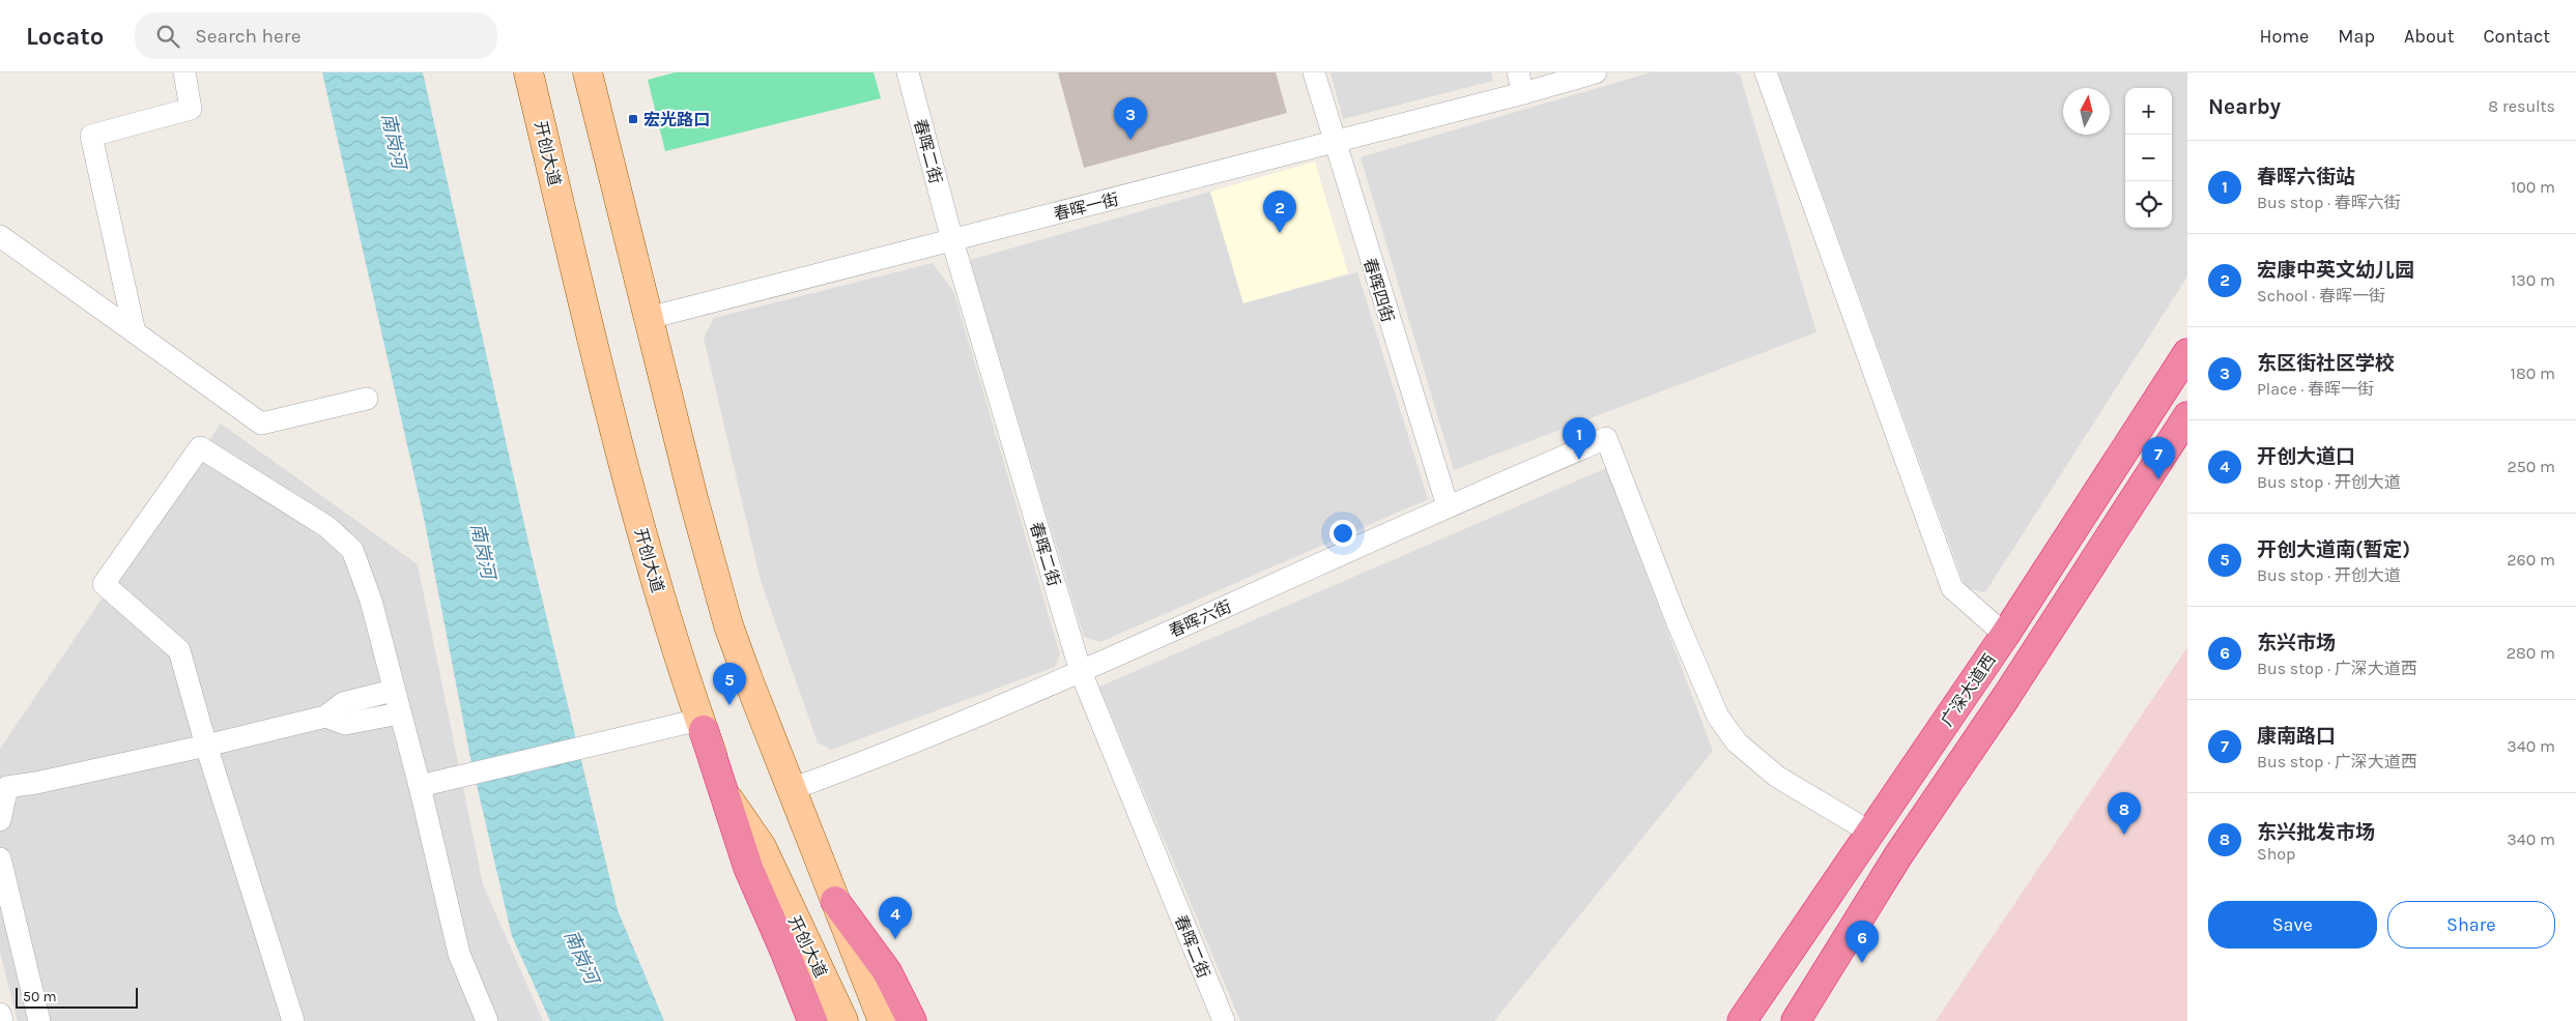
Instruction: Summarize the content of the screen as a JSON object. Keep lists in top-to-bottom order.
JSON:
{
  "streets": {
    "highway": ["广深大道西"],
    "main road": ["开创大道"],
    "street": [
      "春晖二街",
      "春晖一街",
      "春晖四街",
      "春晖六街"
    ]
  },
  "crossings": [
    ["春晖二街", "春晖一街"],
    ["春晖二街", "春晖六街"],
    ["春晖一街", "春晖四街"],
    ["春晖四街", "春晖六街"],
    ["春晖六街", "广深大道西"]
  ],
  "water": ["南岗河"],
  "places": {
    "transit": ["宏光路口"]
  },
  "scale_bar": "50 m",
  "north": "top",
  "page": {
    "header": "Locato",
    "search": "Search here",
    "nav": [
      "Home",
      "Map",
      "About",
      "Contact"
    ],
    "heading": ["Nearby", "8 results"],
    "map_buttons": ["+", "−"],
    "pins": [
      "3",
      "2",
      "1",
      "7",
      "5",
      "8",
      "4",
      "6"
    ],
    "list": [
      {
        "mark": "1",
        "name": "春晖六街站",
        "note": "Bus stop · 春晖六街",
        "value": "100 m"
      },
      {
        "mark": "2",
        "name": "宏康中英文幼儿园",
        "note": "School · 春晖一街",
        "value": "130 m"
      },
      {
        "mark": "3",
        "name": "东区街社区学校",
        "note": "Place · 春晖一街",
        "value": "180 m"
      },
      {
        "mark": "4",
        "name": "开创大道口",
        "note": "Bus stop · 开创大道",
        "value": "250 m"
      },
      {
        "mark": "5",
        "name": "开创大道南(暂定)",
        "note": "Bus stop · 开创大道",
        "value": "260 m"
      },
      {
        "mark": "6",
        "name": "东兴市场",
        "note": "Bus stop · 广深大道西",
        "value": "280 m"
      },
      {
        "mark": "7",
        "name": "康南路口",
        "note": "Bus stop · 广深大道西",
        "value": "340 m"
      },
      {
        "mark": "8",
        "name": "东兴批发市场",
        "note": "Shop",
        "value": "340 m"
      }
    ],
    "buttons": ["Save", "Share"],
    "scale": "50 m"
  }
}
